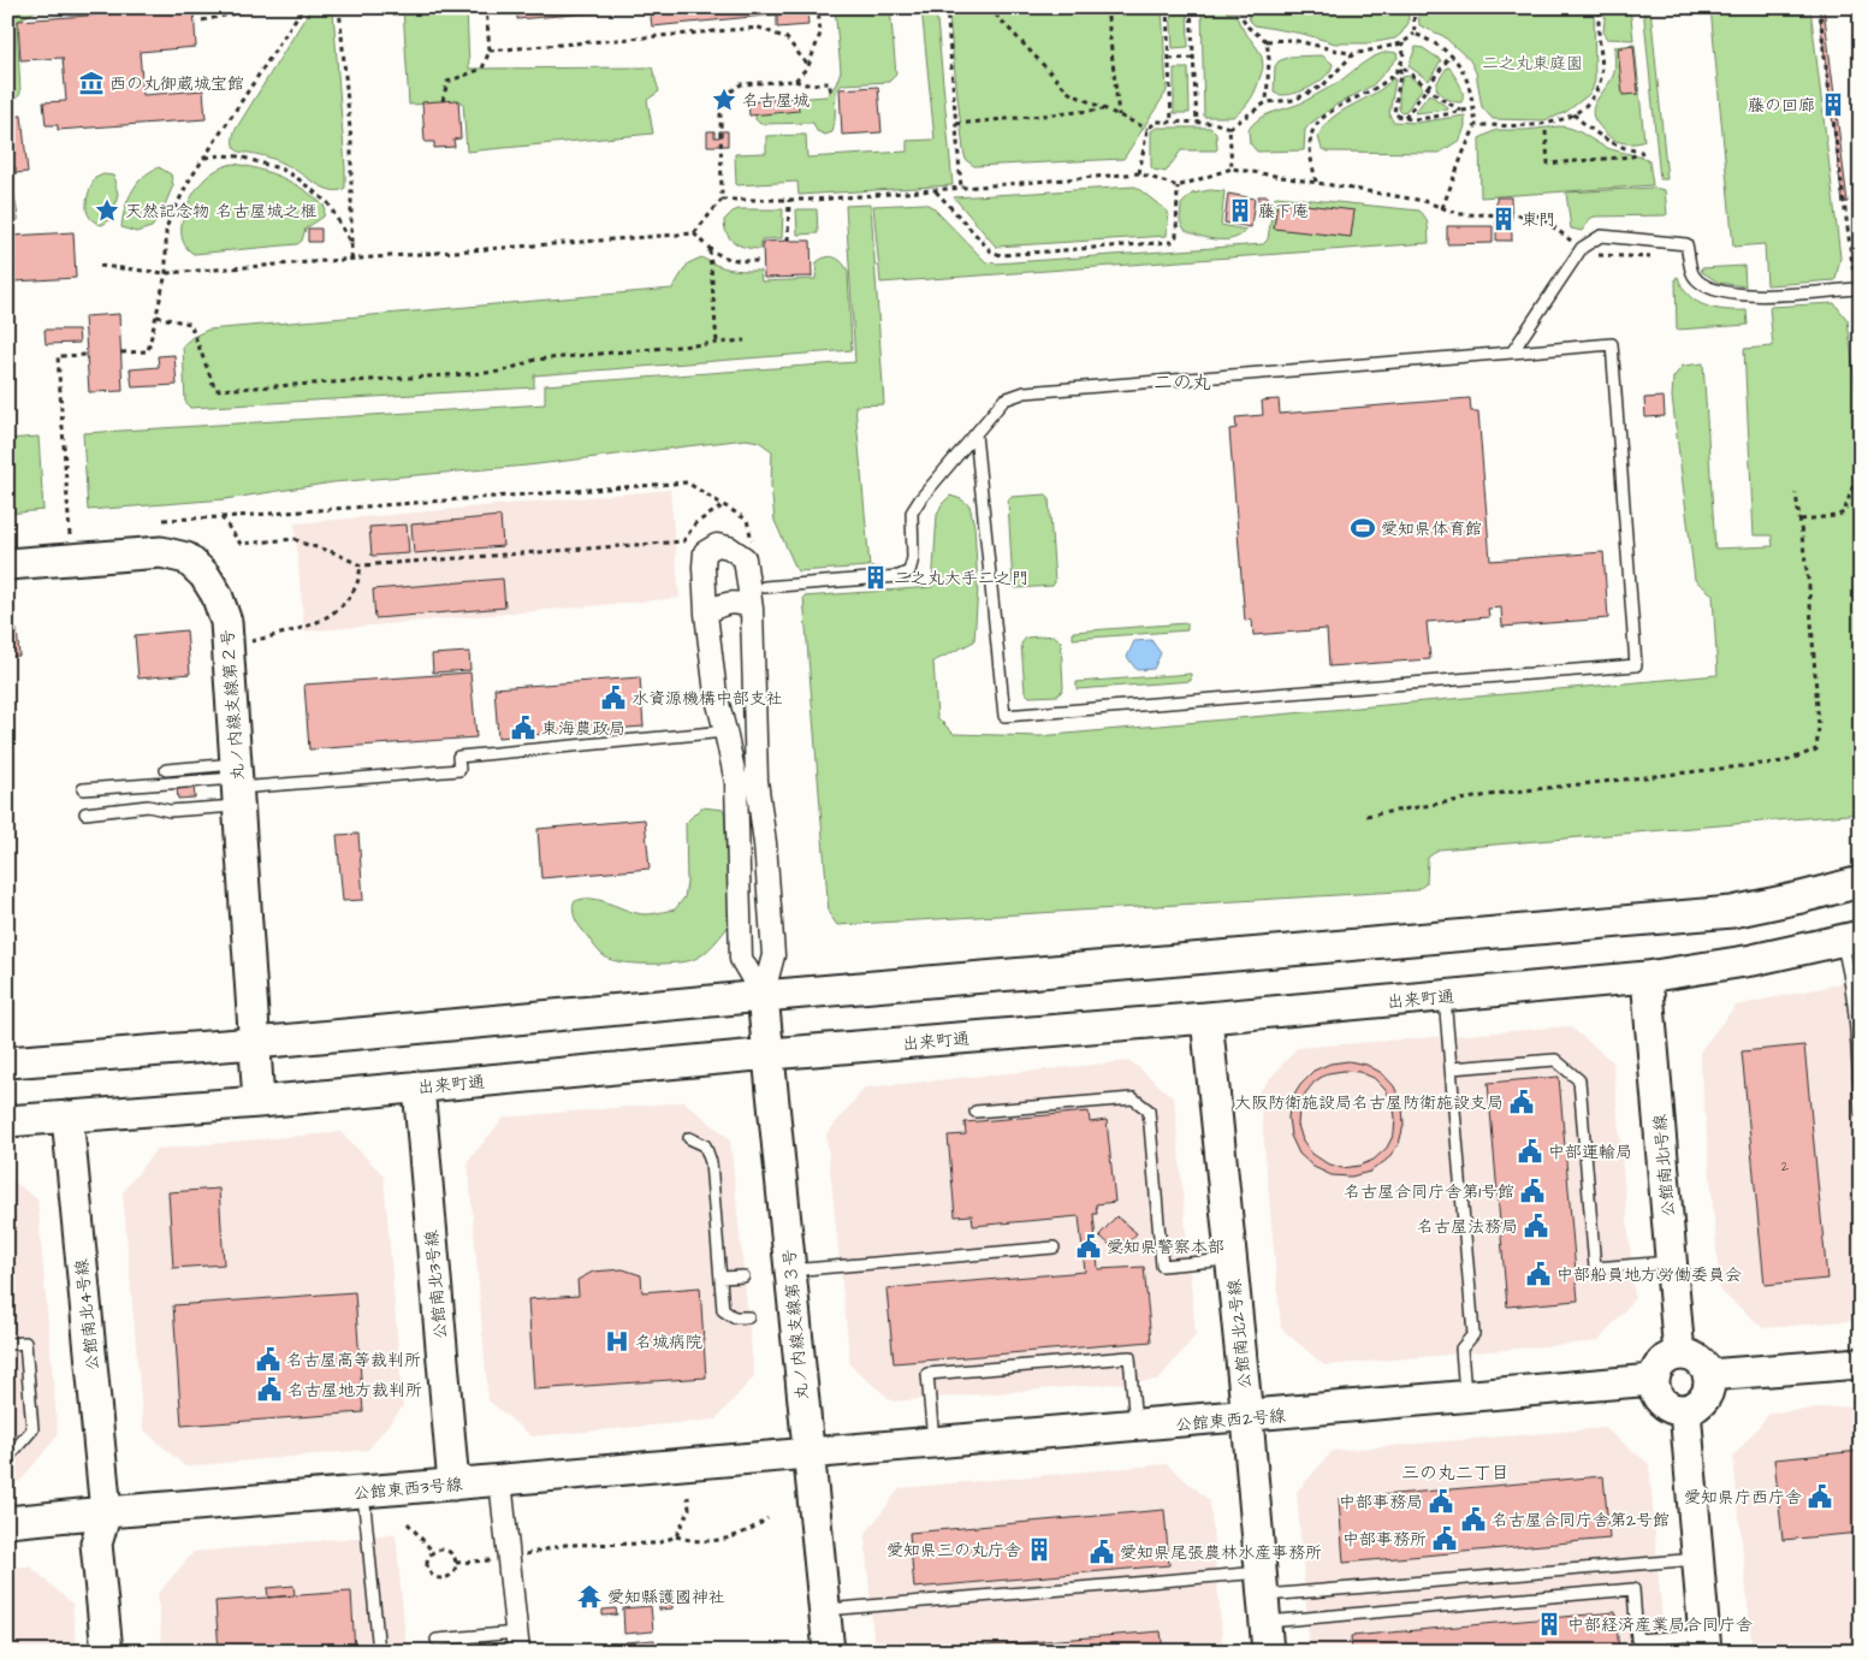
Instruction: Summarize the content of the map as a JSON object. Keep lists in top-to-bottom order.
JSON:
{
  "streets": {
    "street": [
      "丸ノ内線支線第２号",
      "出来町通",
      "公館南北1号線",
      "公館南北3号線",
      "公館南北4号線",
      "丸ノ内線支線第３号",
      "公館南北2号線",
      "公館東西2号線",
      "公館東西3号線"
    ]
  },
  "crossings": [
    ["丸ノ内線支線第２号", "出来町通"],
    ["出来町通", "公館南北1号線"],
    ["出来町通", "公館南北3号線"],
    ["出来町通", "公館南北4号線"],
    ["出来町通", "丸ノ内線支線第３号"],
    ["出来町通", "公館南北2号線"],
    ["公館南北1号線", "公館東西2号線"],
    ["公館南北3号線", "公館東西3号線"],
    ["公館南北4号線", "公館東西3号線"],
    ["丸ノ内線支線第３号", "公館東西2号線"],
    ["丸ノ内線支線第３号", "公館東西3号線"],
    ["公館南北2号線", "公館東西2号線"],
    ["公館東西2号線", "公館東西3号線"]
  ],
  "districts": ["二の丸", "三の丸二丁目"],
  "parks": ["二之丸東庭園"],
  "places": {
    "museum": ["西の丸御蔵城宝館"],
    "place": ["名古屋城", "天然記念物 名古屋城之榧"],
    "building": [
      "藤の回廊",
      "藤下庵",
      "東門",
      "二之丸大手二之門",
      "愛知県三の丸庁舎",
      "中部経済産業局合同庁舎"
    ],
    "sports": ["愛知県体育館"],
    "public building": [
      "水資源機構中部支社",
      "東海農政局",
      "大阪防衛施設局名古屋防衛施設支局",
      "中部運輸局",
      "名古屋合同庁舎第1号館",
      "名古屋法務局",
      "愛知県警察本部",
      "中部船員地方労働委員会",
      "名古屋高等裁判所",
      "名古屋地方裁判所",
      "愛知県庁西庁舎",
      "中部事務局",
      "名古屋合同庁舎第2号館",
      "中部事務所",
      "愛知県尾張農林水産事務所"
    ],
    "hospital": ["名城病院"],
    "temple": ["愛知縣護國神社"]
  },
  "house_numbers": ["2"]
}
